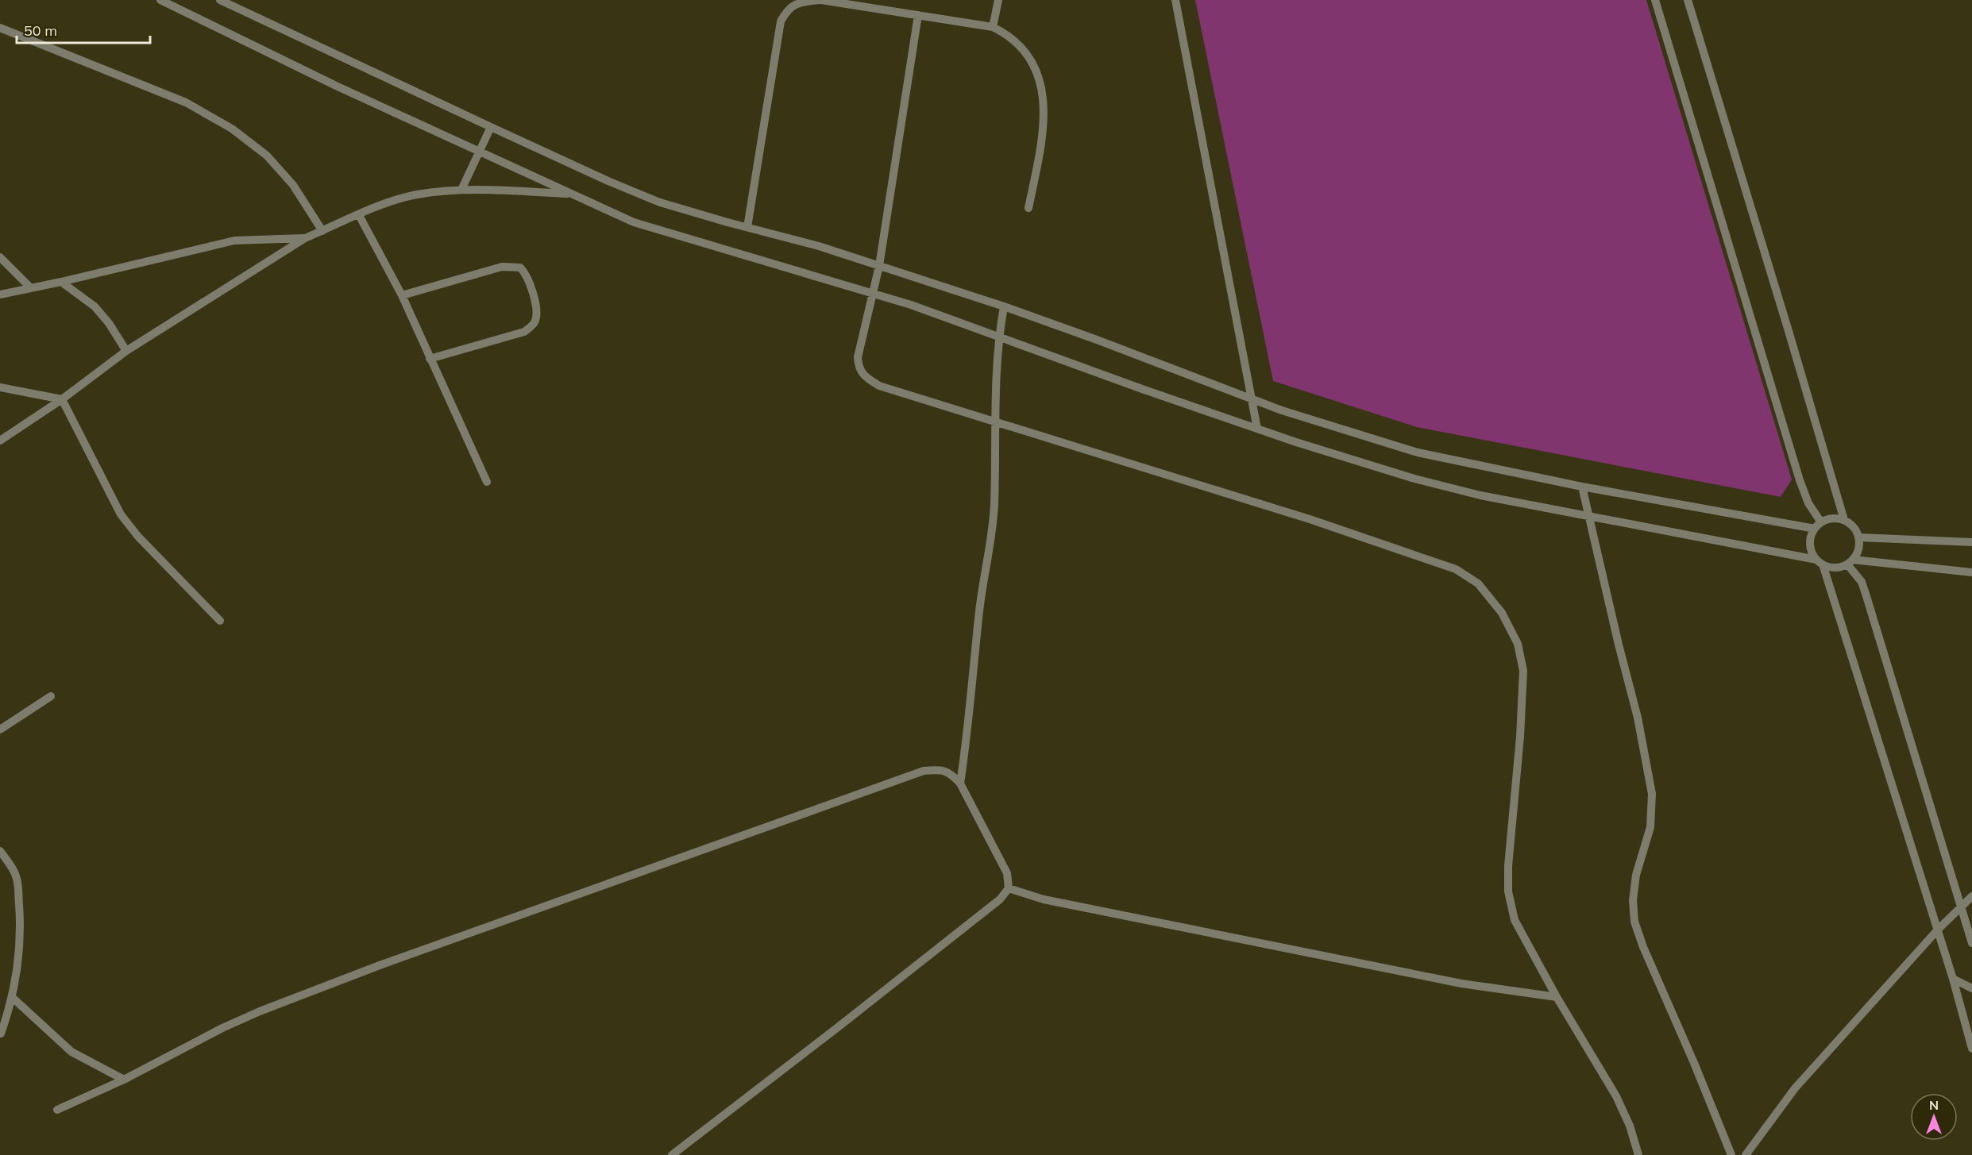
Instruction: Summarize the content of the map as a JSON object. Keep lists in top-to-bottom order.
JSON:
{
  "scale_bar": "50 m",
  "north": "top"
}
